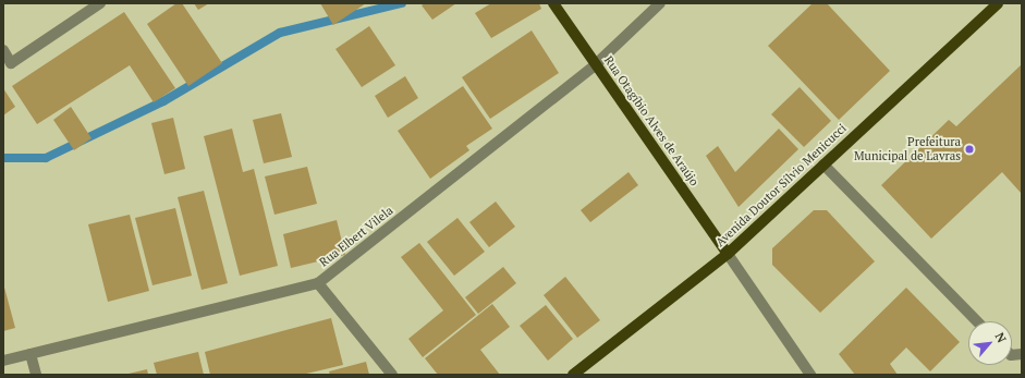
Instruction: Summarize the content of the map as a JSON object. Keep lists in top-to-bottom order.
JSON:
{
  "streets": {
    "main road": ["Rua Otagíbio Alves de Araújo", "Avenida Doutor Sílvio Menicucci"],
    "street": ["Rua Elbert Vilela"]
  },
  "crossings": [
    ["Rua Otagíbio Alves de Araújo", "Avenida Doutor Sílvio Menicucci"],
    ["Rua Otagíbio Alves de Araújo", "Rua Elbert Vilela"]
  ],
  "places": ["Prefeitura Municipal de Lavras"],
  "north": "top right"
}
